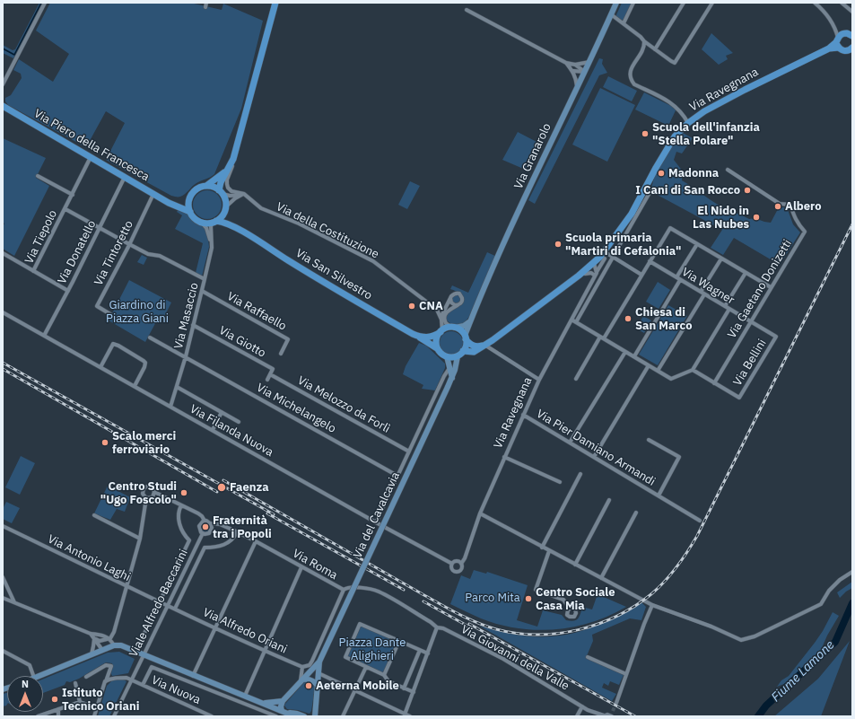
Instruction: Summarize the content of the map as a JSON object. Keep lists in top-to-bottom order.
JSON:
{
  "streets": {
    "main road": [
      "Via Ravegnana",
      "Via Piero della Francesca",
      "Via Granarolo",
      "Via San Silvestro",
      "Via del Cavalcavia"
    ],
    "street": [
      "Via della Costituzione",
      "Via Tiepolo",
      "Via Donatello",
      "Via Tintoretto",
      "Via Wagner",
      "Via Gaetano Donizetti",
      "Via Raffaello",
      "Via Masaccio",
      "Via Giotto",
      "Via Bellini",
      "Via Melozzo da Forlì",
      "Via Michelangelo",
      "Via Filanda Nuova",
      "Via Pier Damiano Armandi",
      "Via Antonio Laghi",
      "Via Roma",
      "Viale Alfredo Baccarini",
      "Via Alfredo Oriani",
      "Via Giovanni della Valle",
      "Via Nuova"
    ]
  },
  "crossings": [
    ["Via Ravegnana", "Via Filanda Nuova"],
    ["Via Ravegnana", "Via Pier Damiano Armandi"],
    ["Via Piero della Francesca", "Via Tiepolo"],
    ["Via Piero della Francesca", "Via Donatello"],
    ["Via Piero della Francesca", "Via Tintoretto"],
    ["Via Piero della Francesca", "Via San Silvestro"],
    ["Via Piero della Francesca", "Via Masaccio"],
    ["Via Granarolo", "Via della Costituzione"],
    ["Via Granarolo", "Via San Silvestro"],
    ["Via Granarolo", "Via del Cavalcavia"],
    ["Via della Costituzione", "Via San Silvestro"],
    ["Via della Costituzione", "Via del Cavalcavia"],
    ["Via Tiepolo", "Via Donatello"],
    ["Via Tiepolo", "Via Masaccio"],
    ["Via Donatello", "Via Masaccio"],
    ["Via Donatello", "Via Filanda Nuova"],
    ["Via Tintoretto", "Via Masaccio"],
    ["Via San Silvestro", "Via Masaccio"],
    ["Via San Silvestro", "Via del Cavalcavia"],
    ["Via Wagner", "Via Gaetano Donizetti"],
    ["Via Wagner", "Via Bellini"],
    ["Via Gaetano Donizetti", "Via Bellini"],
    ["Via Raffaello", "Via Masaccio"],
    ["Via Masaccio", "Via Giotto"],
    ["Via Masaccio", "Via Michelangelo"],
    ["Via Masaccio", "Via Filanda Nuova"],
    ["Via Giotto", "Via Melozzo da Forlì"],
    ["Via Melozzo da Forlì", "Via del Cavalcavia"],
    ["Via Michelangelo", "Via del Cavalcavia"],
    ["Via Filanda Nuova", "Via del Cavalcavia"],
    ["Via Antonio Laghi", "Viale Alfredo Baccarini"],
    ["Via Antonio Laghi", "Via Alfredo Oriani"],
    ["Via Roma", "Viale Alfredo Baccarini"],
    ["Via Roma", "Via Alfredo Oriani"],
    ["Via Roma", "Via Giovanni della Valle"],
    ["Viale Alfredo Baccarini", "Via Alfredo Oriani"],
    ["Viale Alfredo Baccarini", "Via Nuova"]
  ],
  "water": ["Fiume Lamone"],
  "parks": ["Giardino di Piazza Giani", "Parco Mita", "Piazza Dante Alighieri"],
  "places": [
    "Scuola dell'infanzia \"Stella Polare\"",
    "Madonna",
    "I Cani di San Rocco",
    "Albero",
    "El Nido in Las Nubes",
    "Scuola primaria \"Martiri di Cefalonia\"",
    "CNA",
    "Chiesa di San Marco",
    "Scalo merci ferroviario",
    "Faenza",
    "Centro Studi \"Ugo Foscolo\"",
    "Fraternità tra i Popoli",
    "Centro Sociale Casa Mia",
    "Aeterna Mobile",
    "Istituto Tecnico Oriani"
  ],
  "north": "top"
}
